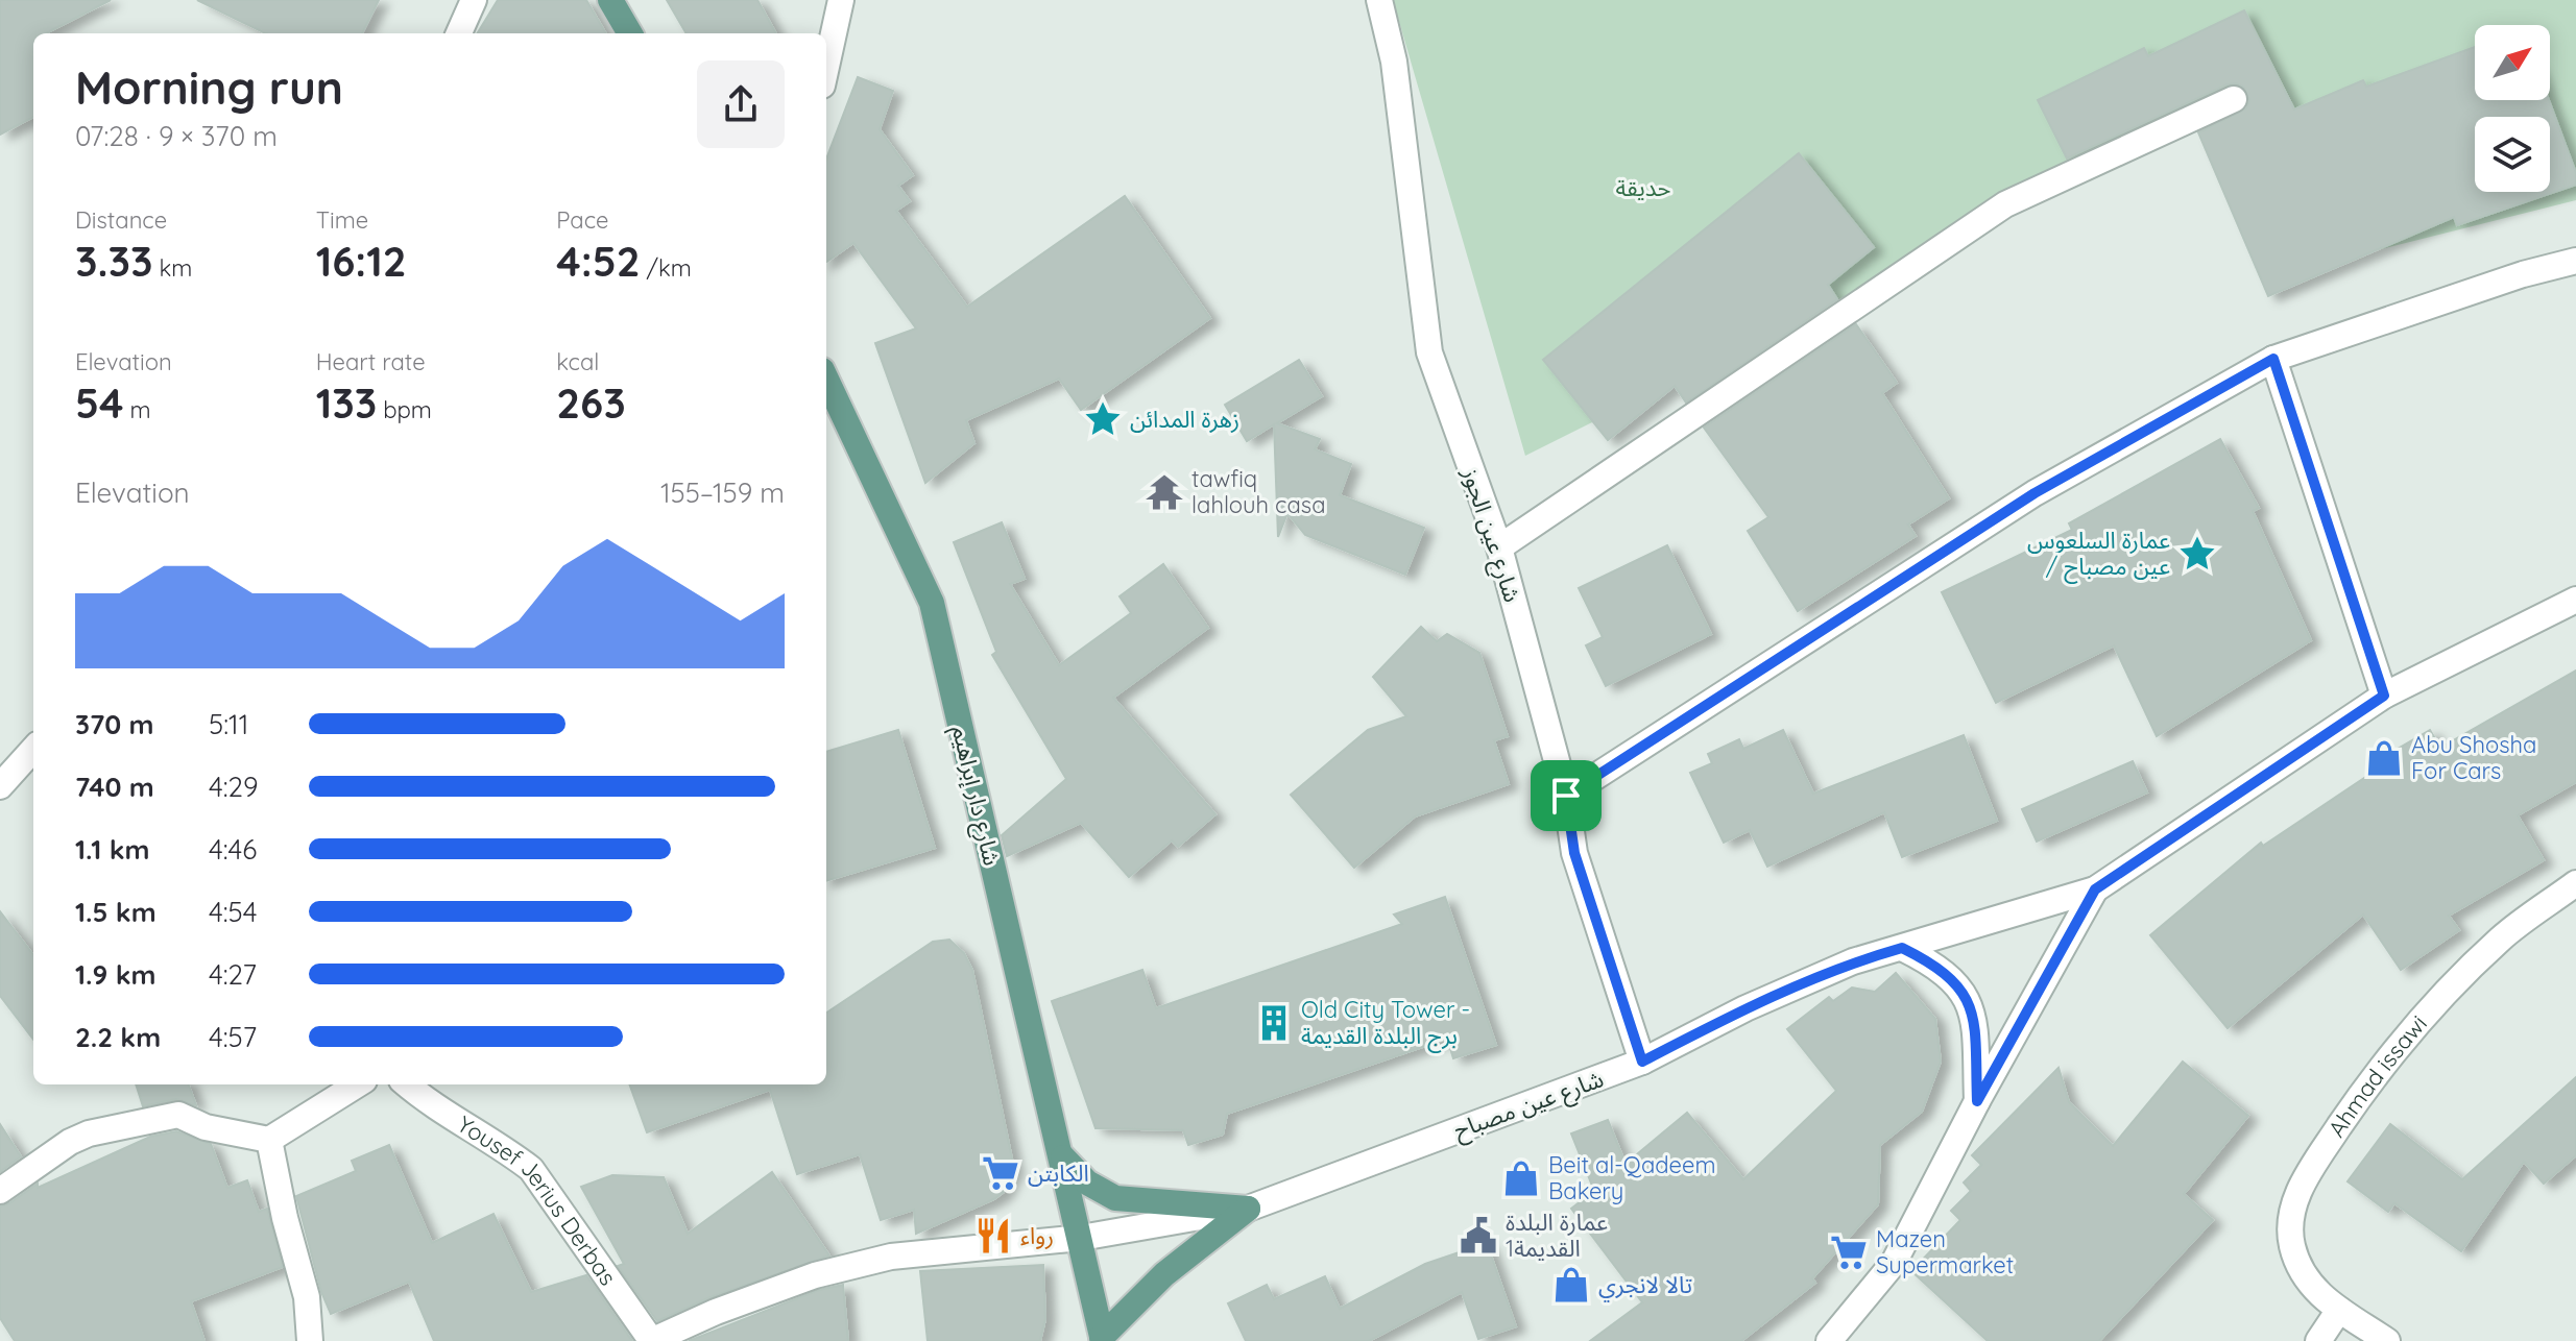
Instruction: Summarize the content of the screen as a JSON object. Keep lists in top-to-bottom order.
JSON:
{
  "streets": {
    "main road": ["شارع دار إبراهيم"],
    "street": [
      "شارع عين الجوز",
      "Ahmad issawi",
      "شارع عين مصباح",
      "Yousef Jerius Derbas"
    ]
  },
  "crossings": [
    ["شارع عين الجوز", "شارع عين مصباح"],
    ["شارع دار إبراهيم", "شارع عين مصباح"],
    ["شارع عين مصباح", "Yousef Jerius Derbas"]
  ],
  "parks": ["حديقة"],
  "places": {
    "place": ["زهرة المدائن", "عمارة السلعوس / عين مصباح"],
    "temple": ["tawfiq lahlouh casa"],
    "shop": ["Abu Shosha For Cars", "Beit al-Qadeem Bakery", "تالا لانجري"],
    "building": ["Old City Tower - برج البلدة القديمة"],
    "supermarket": ["الكابتن", "Mazen Supermarket"],
    "restaurant": ["رواء"],
    "public building": ["عمارة البلدة القديمة1"]
  },
  "north": "top right",
  "page": {
    "heading": ["Morning run", "07:28 · 9 × 370 m"],
    "stats": [
      ["Distance", "3.33 km"],
      ["Time", "16:12"],
      ["Pace", "4:52 /km"],
      ["Elevation", "54 m"],
      ["Heart rate", "133 bpm"],
      ["kcal", "263"]
    ],
    "chart": ["Elevation", "155–159 m"],
    "list": [
      {
        "name": "370 m",
        "note": "5:11"
      },
      {
        "name": "740 m",
        "note": "4:29"
      },
      {
        "name": "1.1 km",
        "note": "4:46"
      },
      {
        "name": "1.5 km",
        "note": "4:54"
      },
      {
        "name": "1.9 km",
        "note": "4:27"
      },
      {
        "name": "2.2 km",
        "note": "4:57"
      }
    ]
  }
}
